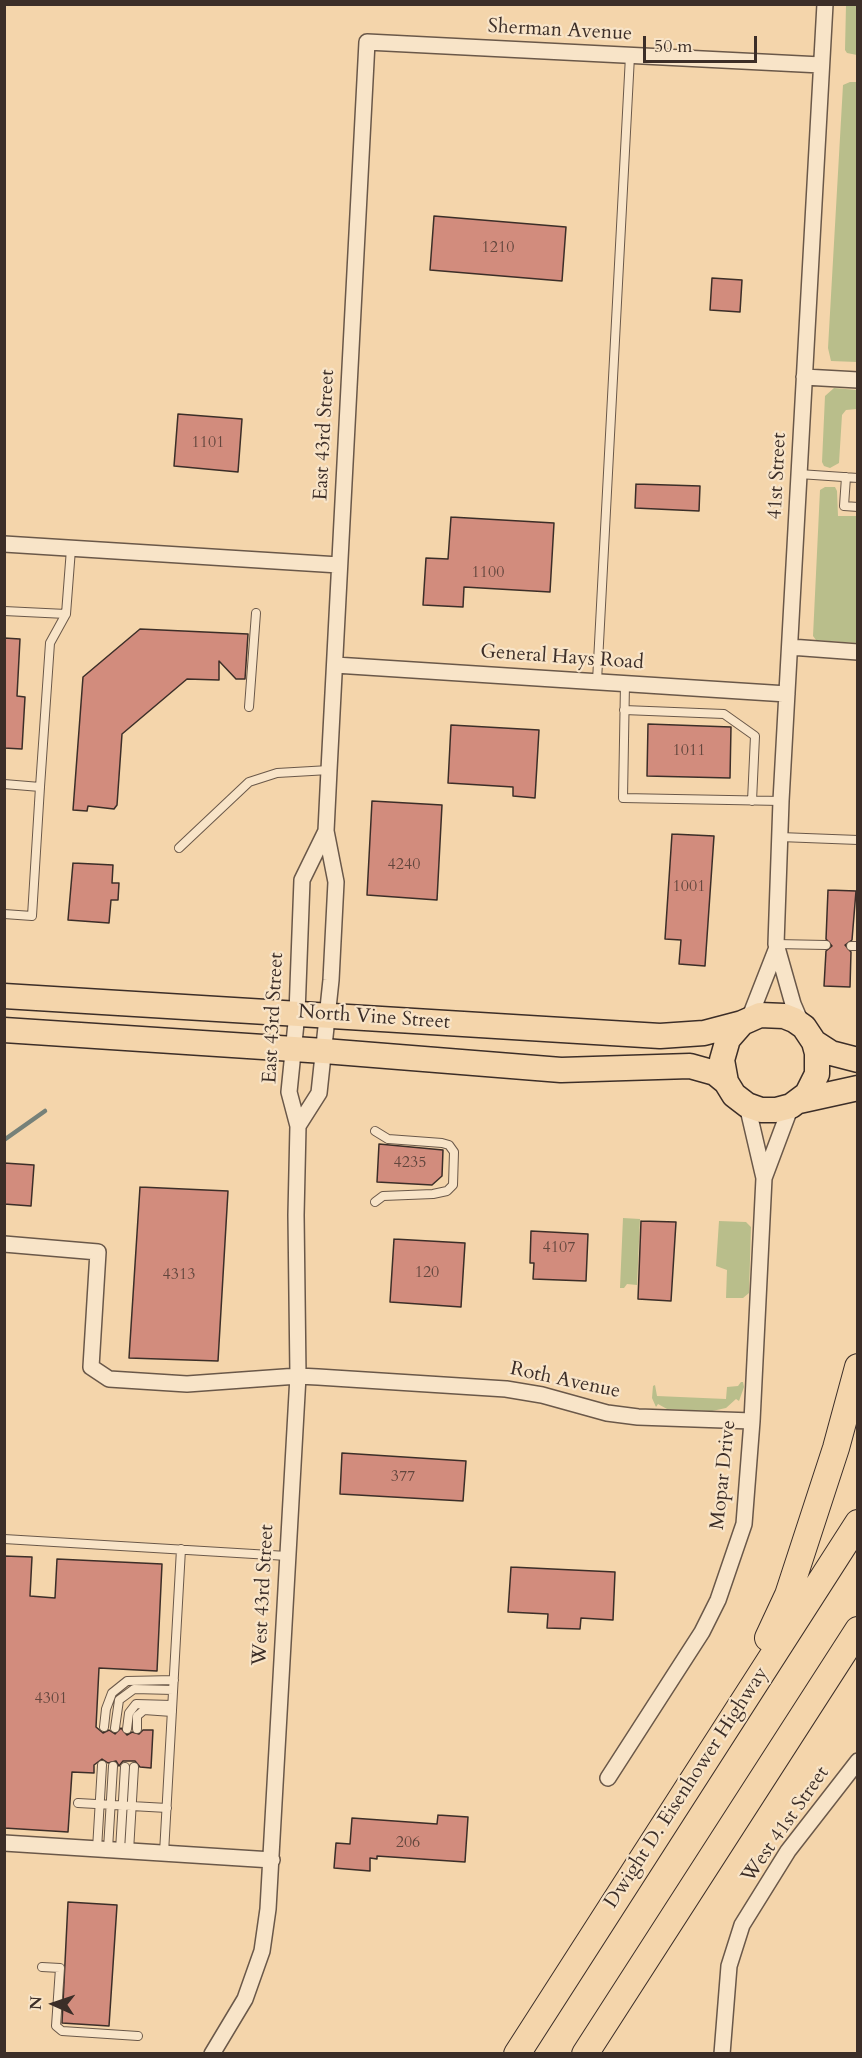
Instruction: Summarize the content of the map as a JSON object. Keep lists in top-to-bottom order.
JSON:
{
  "streets": {
    "highway": ["North Vine Street", "Dwight D. Eisenhower Highway"],
    "street": [
      "Sherman Avenue",
      "East 43rd Street",
      "41st Street",
      "General Hays Road",
      "Roth Avenue",
      "Mopar Drive",
      "West 43rd Street",
      "West 41st Street"
    ]
  },
  "crossings": [
    ["Sherman Avenue", "East 43rd Street"],
    ["Sherman Avenue", "41st Street"],
    ["East 43rd Street", "General Hays Road"],
    ["East 43rd Street", "North Vine Street"],
    ["East 43rd Street", "West 43rd Street"],
    ["41st Street", "General Hays Road"],
    ["41st Street", "North Vine Street"],
    ["41st Street", "Mopar Drive"],
    ["North Vine Street", "Mopar Drive"],
    ["Roth Avenue", "Mopar Drive"],
    ["Roth Avenue", "West 43rd Street"]
  ],
  "house_numbers": [
    "1210",
    "1101",
    "1100",
    "1011",
    "4240",
    "1001",
    "4235",
    "4107",
    "120",
    "4313",
    "377",
    "4301",
    "206"
  ],
  "scale_bar": "50 m",
  "north": "left"
}
